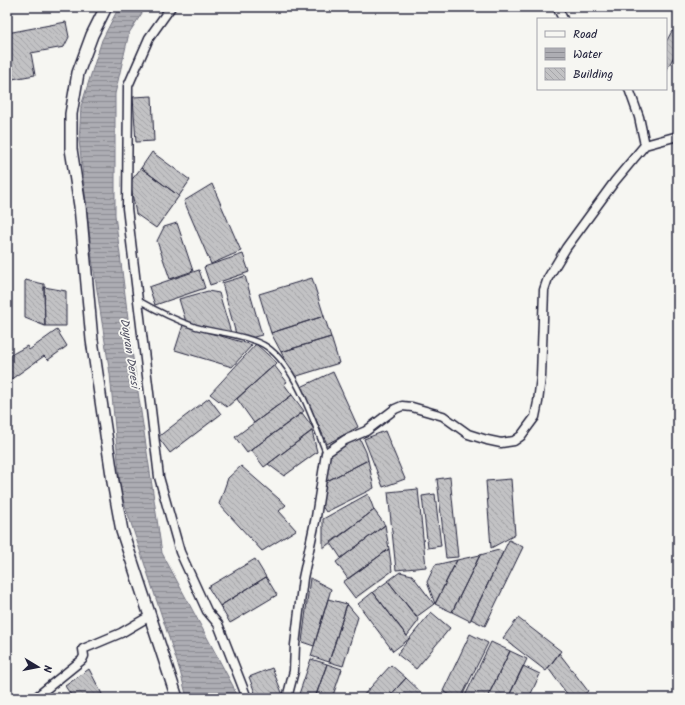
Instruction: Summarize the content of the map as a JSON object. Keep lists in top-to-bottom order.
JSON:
{
  "water": ["Doyran Deresi"],
  "legend": ["Road", "Water", "Building"],
  "north": "right"
}
